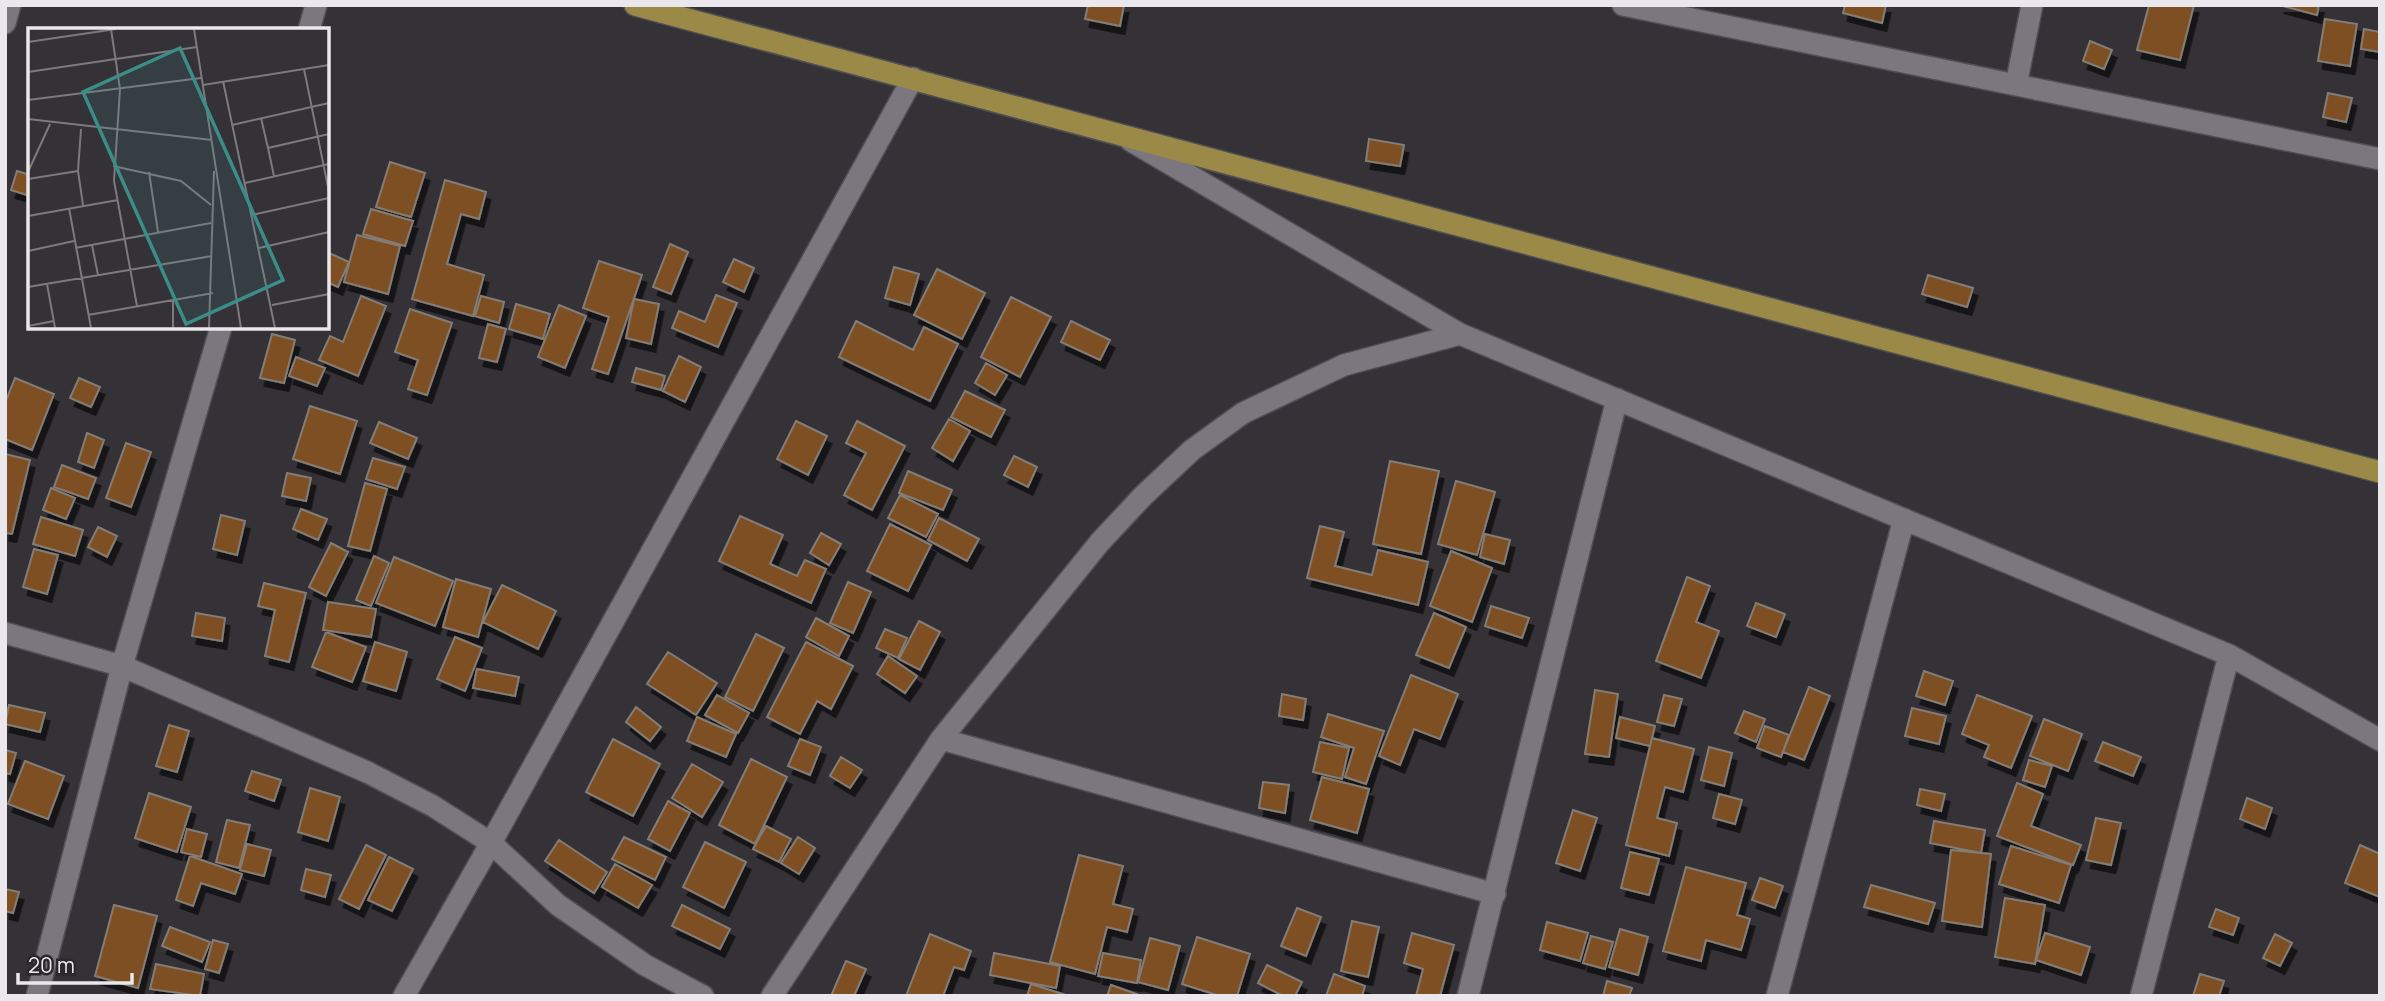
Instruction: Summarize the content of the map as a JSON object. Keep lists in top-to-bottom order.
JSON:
{
  "scale_bar": "20 m"
}
